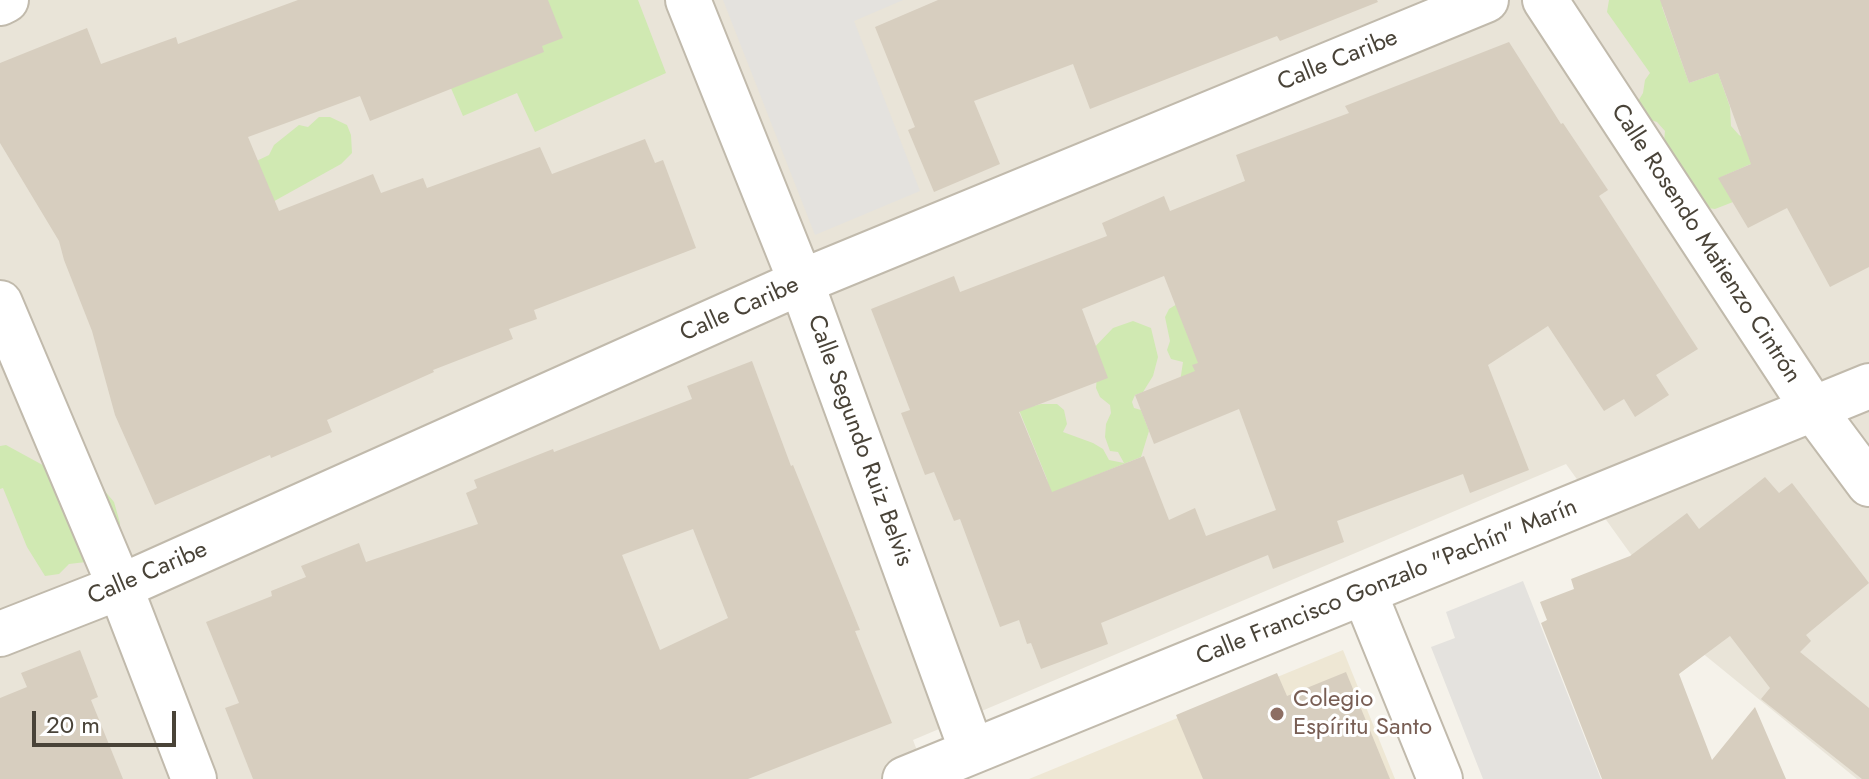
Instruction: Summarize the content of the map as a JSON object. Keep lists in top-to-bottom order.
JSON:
{
  "streets": {
    "street": [
      "Calle Caribe",
      "Calle Rosendo Matienzo Cintrón",
      "Calle Segundo Ruiz Belvis",
      "Calle Francisco Gonzalo \"Pachín\" Marín"
    ]
  },
  "crossings": [
    ["Calle Caribe", "Calle Segundo Ruiz Belvis"],
    ["Calle Rosendo Matienzo Cintrón", "Calle Francisco Gonzalo \"Pachín\" Marín"],
    ["Calle Segundo Ruiz Belvis", "Calle Francisco Gonzalo \"Pachín\" Marín"]
  ],
  "places": ["Colegio Espíritu Santo"],
  "scale_bar": "20 m"
}
